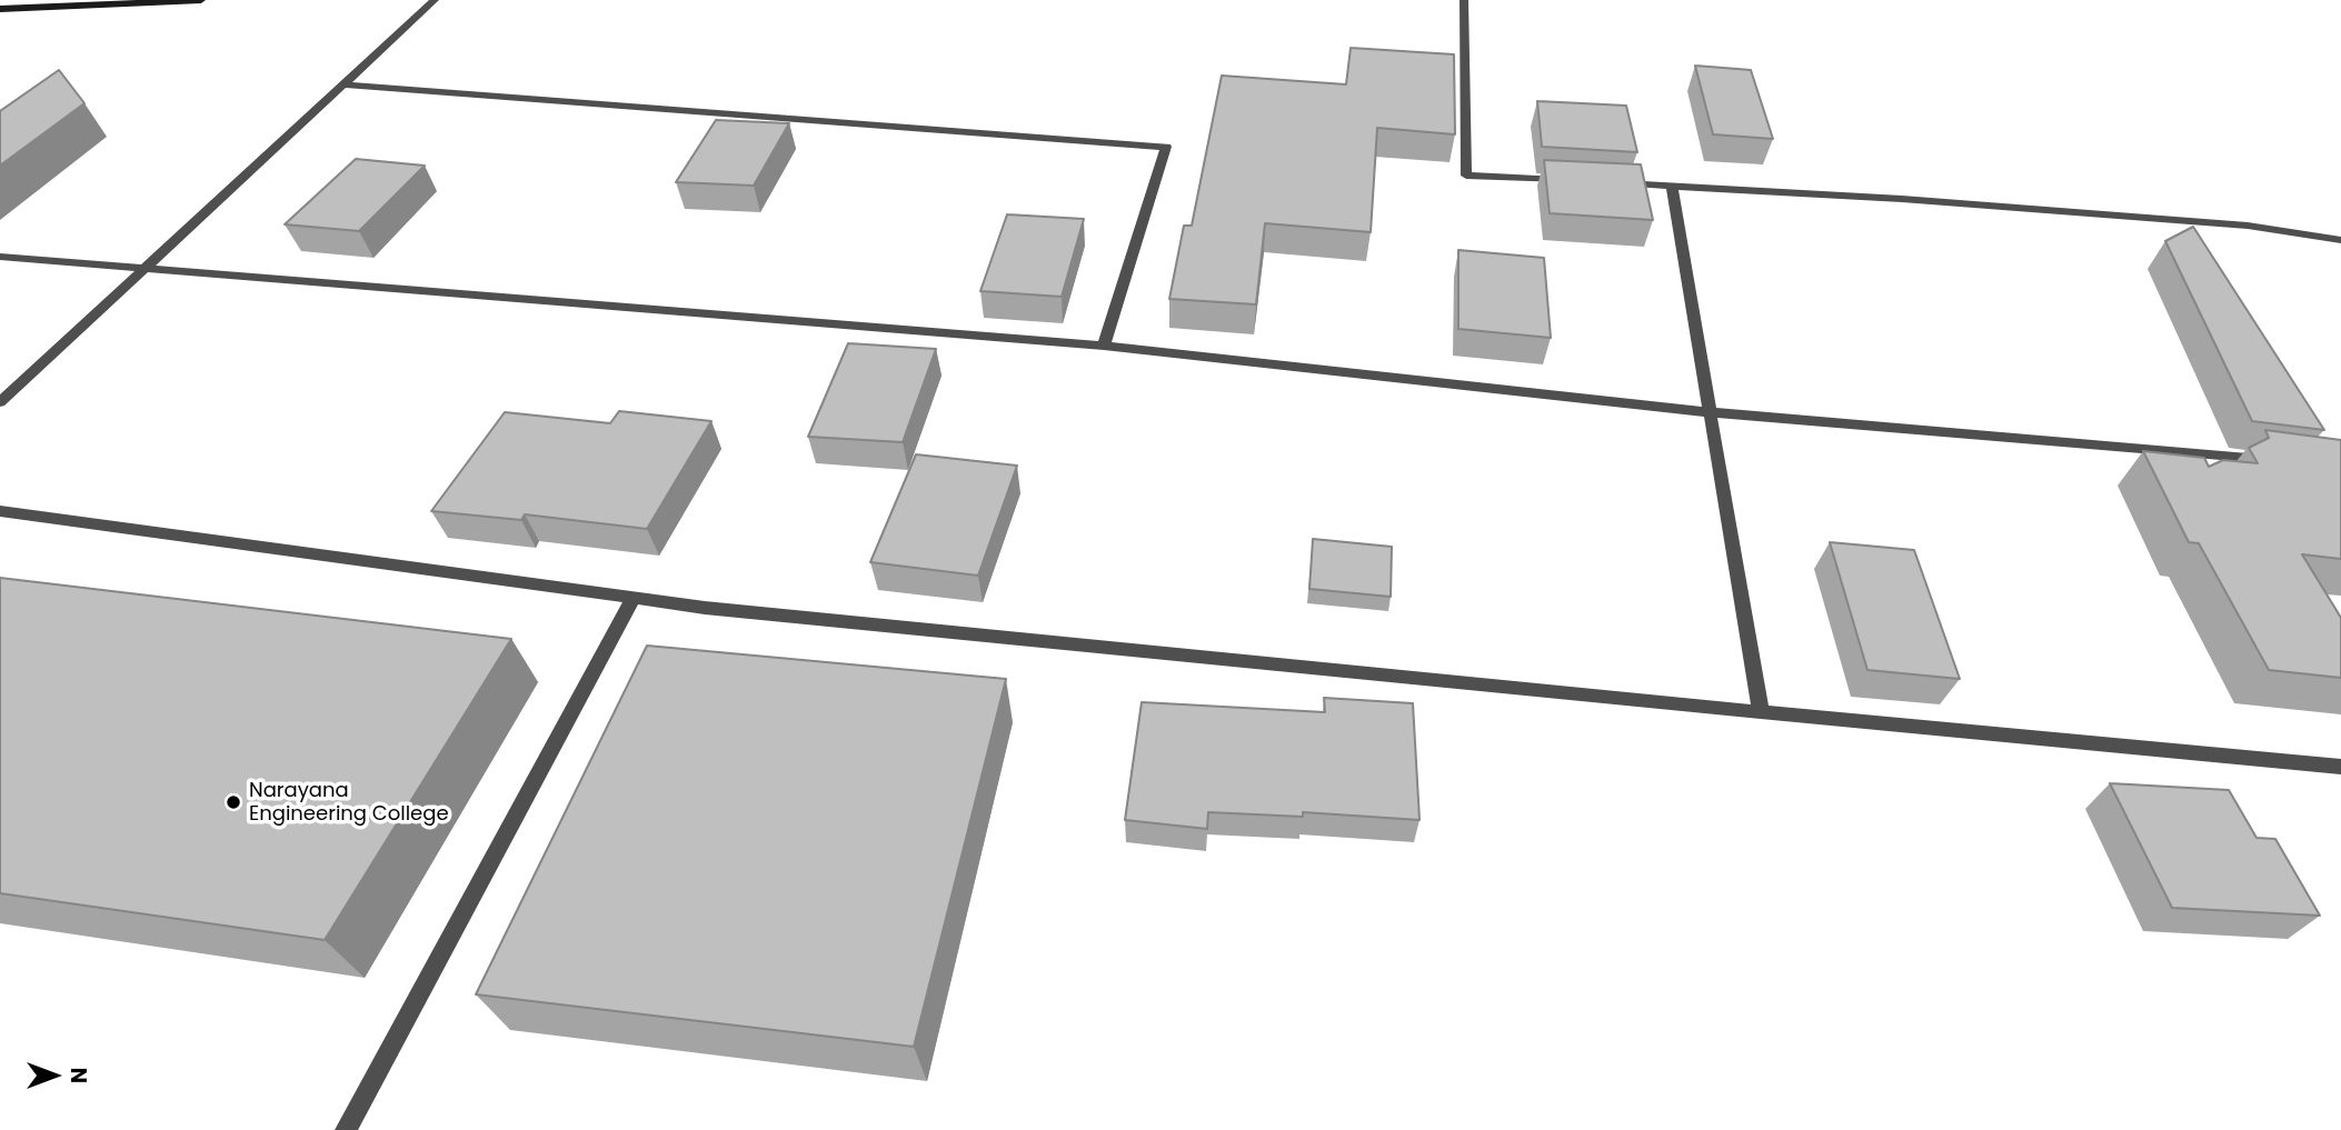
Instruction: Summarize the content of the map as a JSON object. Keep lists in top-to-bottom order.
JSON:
{
  "places": ["Narayana Engineering College"],
  "north": "right"
}
